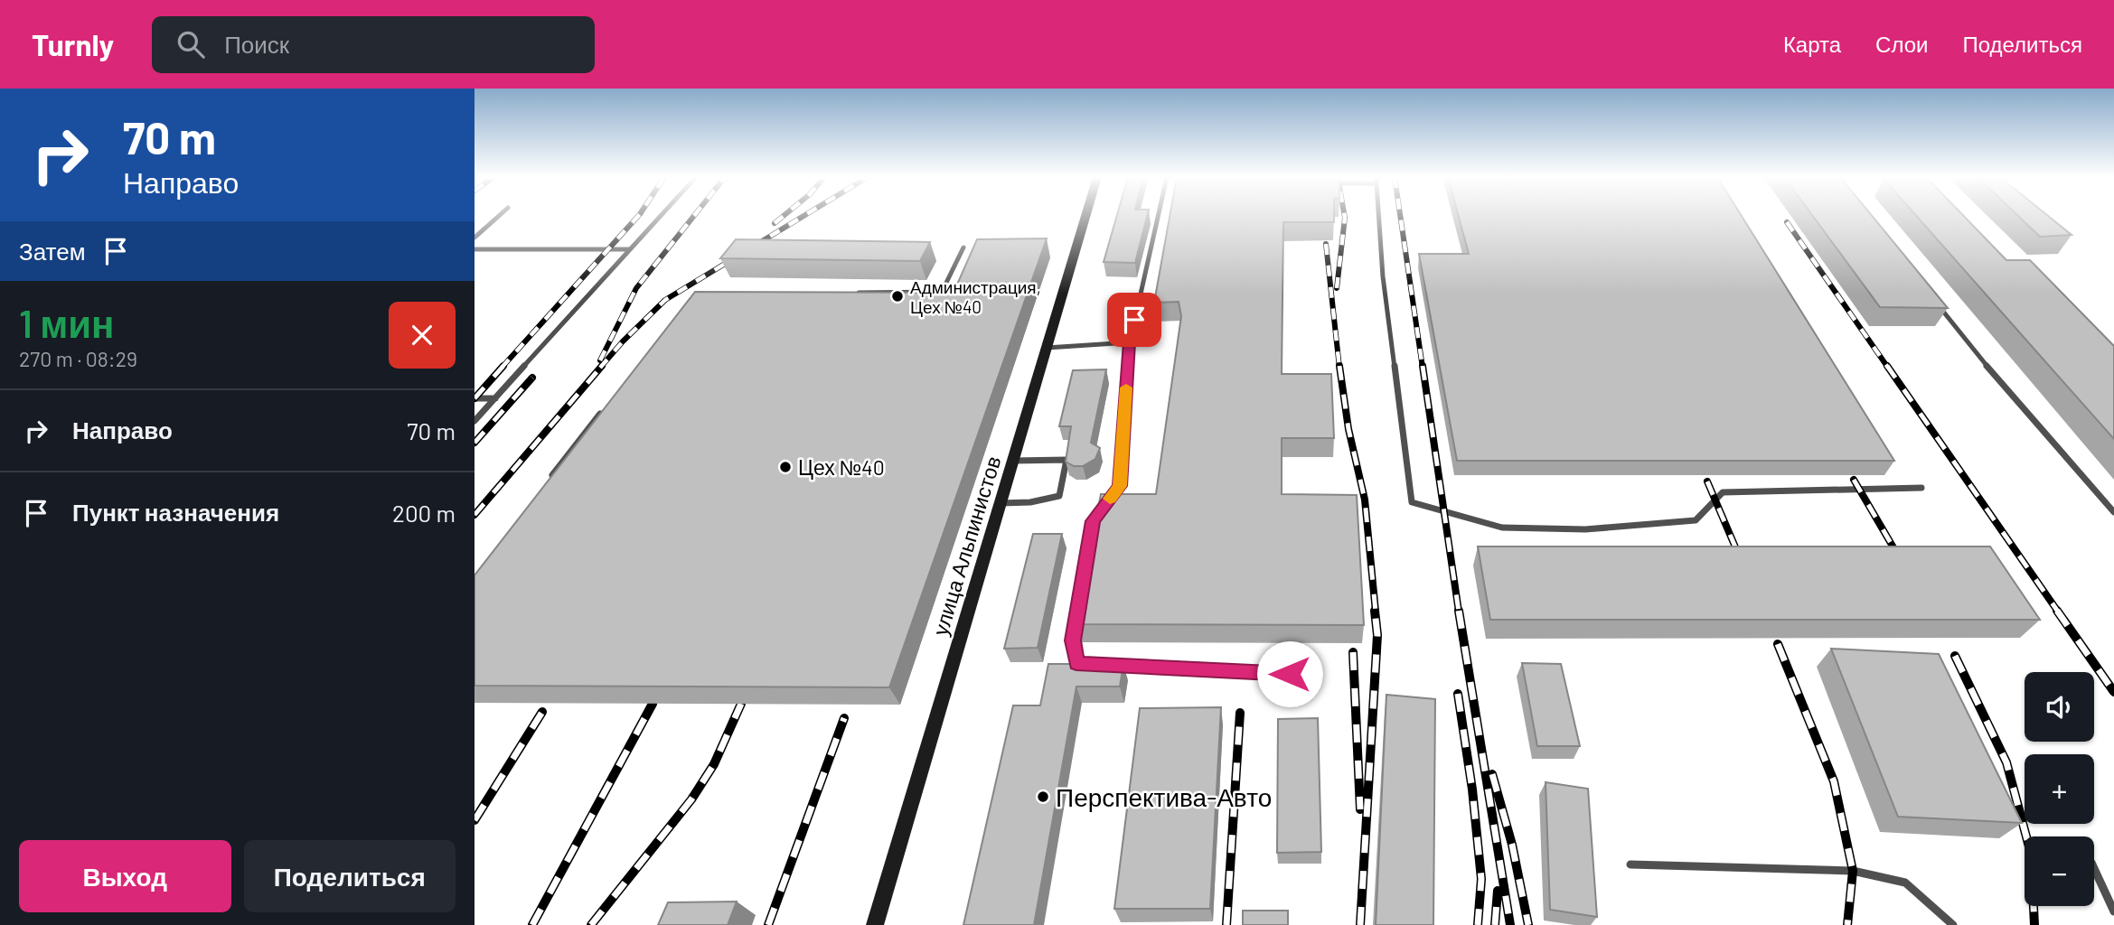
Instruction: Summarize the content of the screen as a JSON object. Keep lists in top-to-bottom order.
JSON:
{
  "streets": {
    "main road": ["улица Альпинистов"]
  },
  "places": ["Администрация, Цех №40", "Цех №40", "Перспектива-Авто"],
  "page": {
    "header": "Turnly",
    "search": "Поиск",
    "nav": ["Карта", "Слои", "Поделиться"],
    "turn": ["70 m", "Направо"],
    "then": "Затем",
    "heading": ["1 мин", "270 m · 08:29"],
    "list": [
      {
        "name": "Направо",
        "value": "70 m"
      },
      {
        "name": "Пункт назначения",
        "value": "200 m"
      }
    ],
    "map_buttons": ["+", "−"],
    "buttons": ["Выход", "Поделиться"]
  }
}
